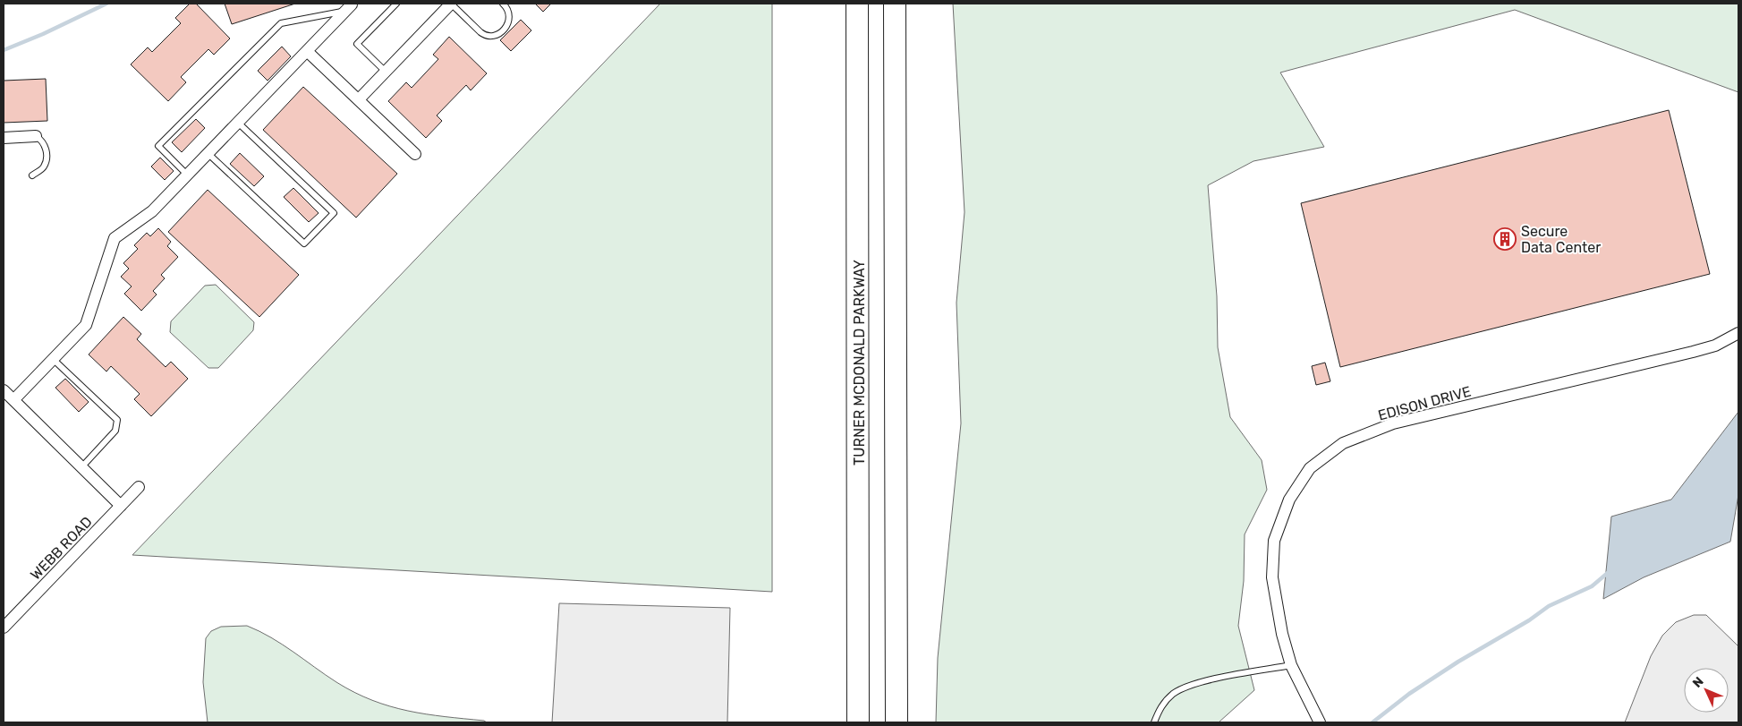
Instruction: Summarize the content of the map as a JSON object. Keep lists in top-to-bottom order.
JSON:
{
  "streets": {
    "highway": ["TURNER MCDONALD PARKWAY"],
    "street": ["EDISON DRIVE", "WEBB ROAD"]
  },
  "places": {
    "building": ["Secure Data Center"]
  },
  "north": "top left"
}
